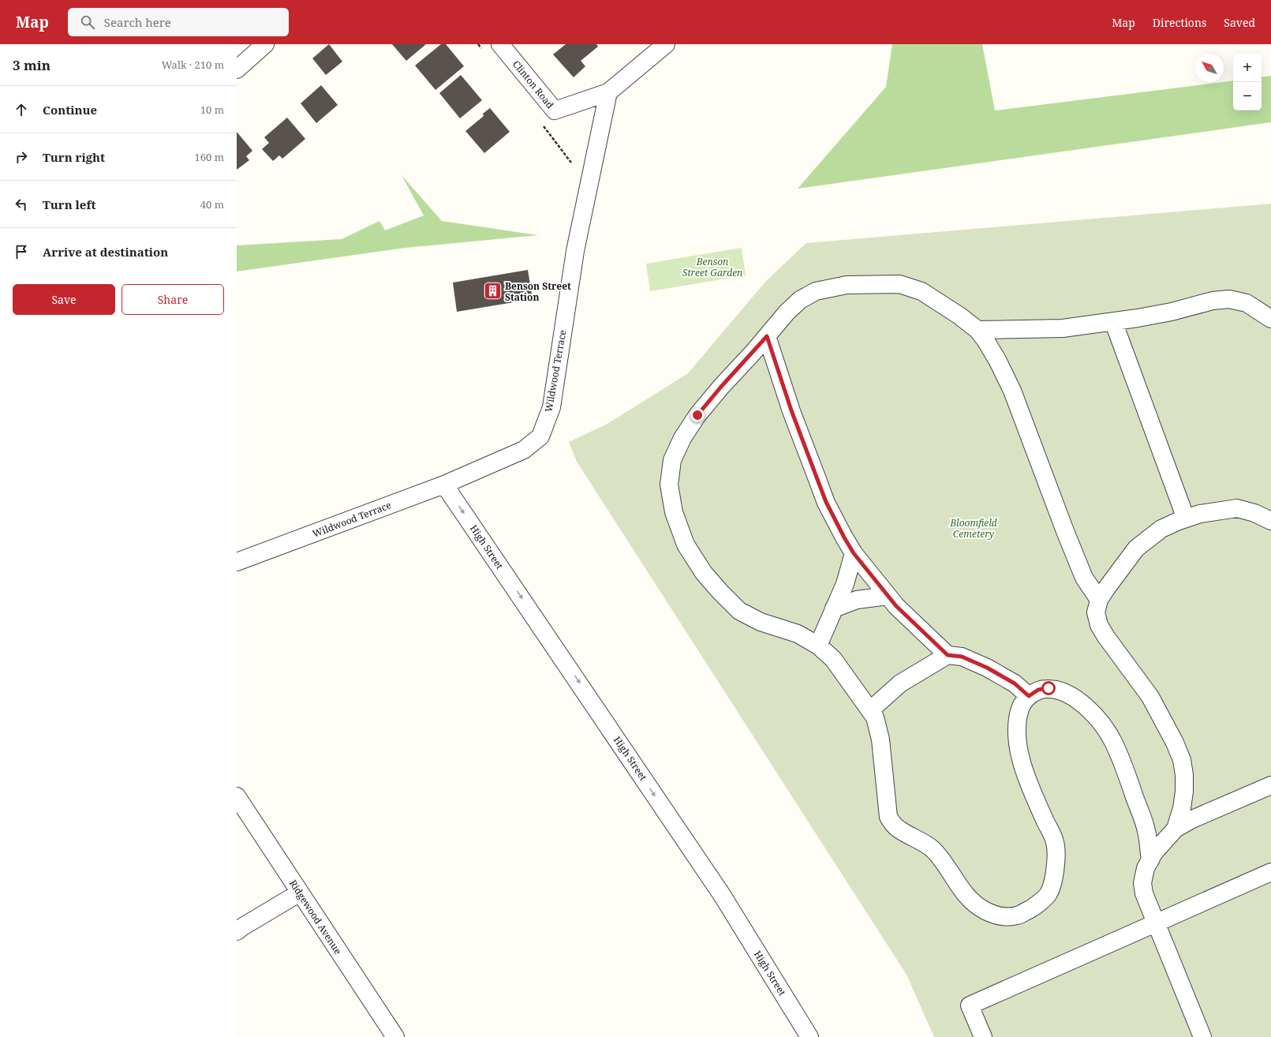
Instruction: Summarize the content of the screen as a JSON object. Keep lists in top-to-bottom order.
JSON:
{
  "streets": {
    "street": [
      "Clinton Road",
      "Wildwood Terrace",
      "High Street",
      "Ridgewood Avenue"
    ]
  },
  "crossings": [
    ["Clinton Road", "Wildwood Terrace"],
    ["Wildwood Terrace", "High Street"]
  ],
  "one_way": ["High Street"],
  "parks": ["Benson Street Garden", "Bloomfield Cemetery"],
  "places": {
    "building": ["Benson Street Station"]
  },
  "north": "top left",
  "page": {
    "header": "Map",
    "search": "Search here",
    "nav": ["Map", "Directions", "Saved"],
    "heading": ["3 min", "Walk · 210 m"],
    "map_buttons": ["+", "−"],
    "list": [
      ["Continue", "10 m"],
      ["Turn right", "160 m"],
      ["Turn left", "40 m"],
      "Arrive at destination"
    ],
    "buttons": ["Save", "Share"]
  }
}
